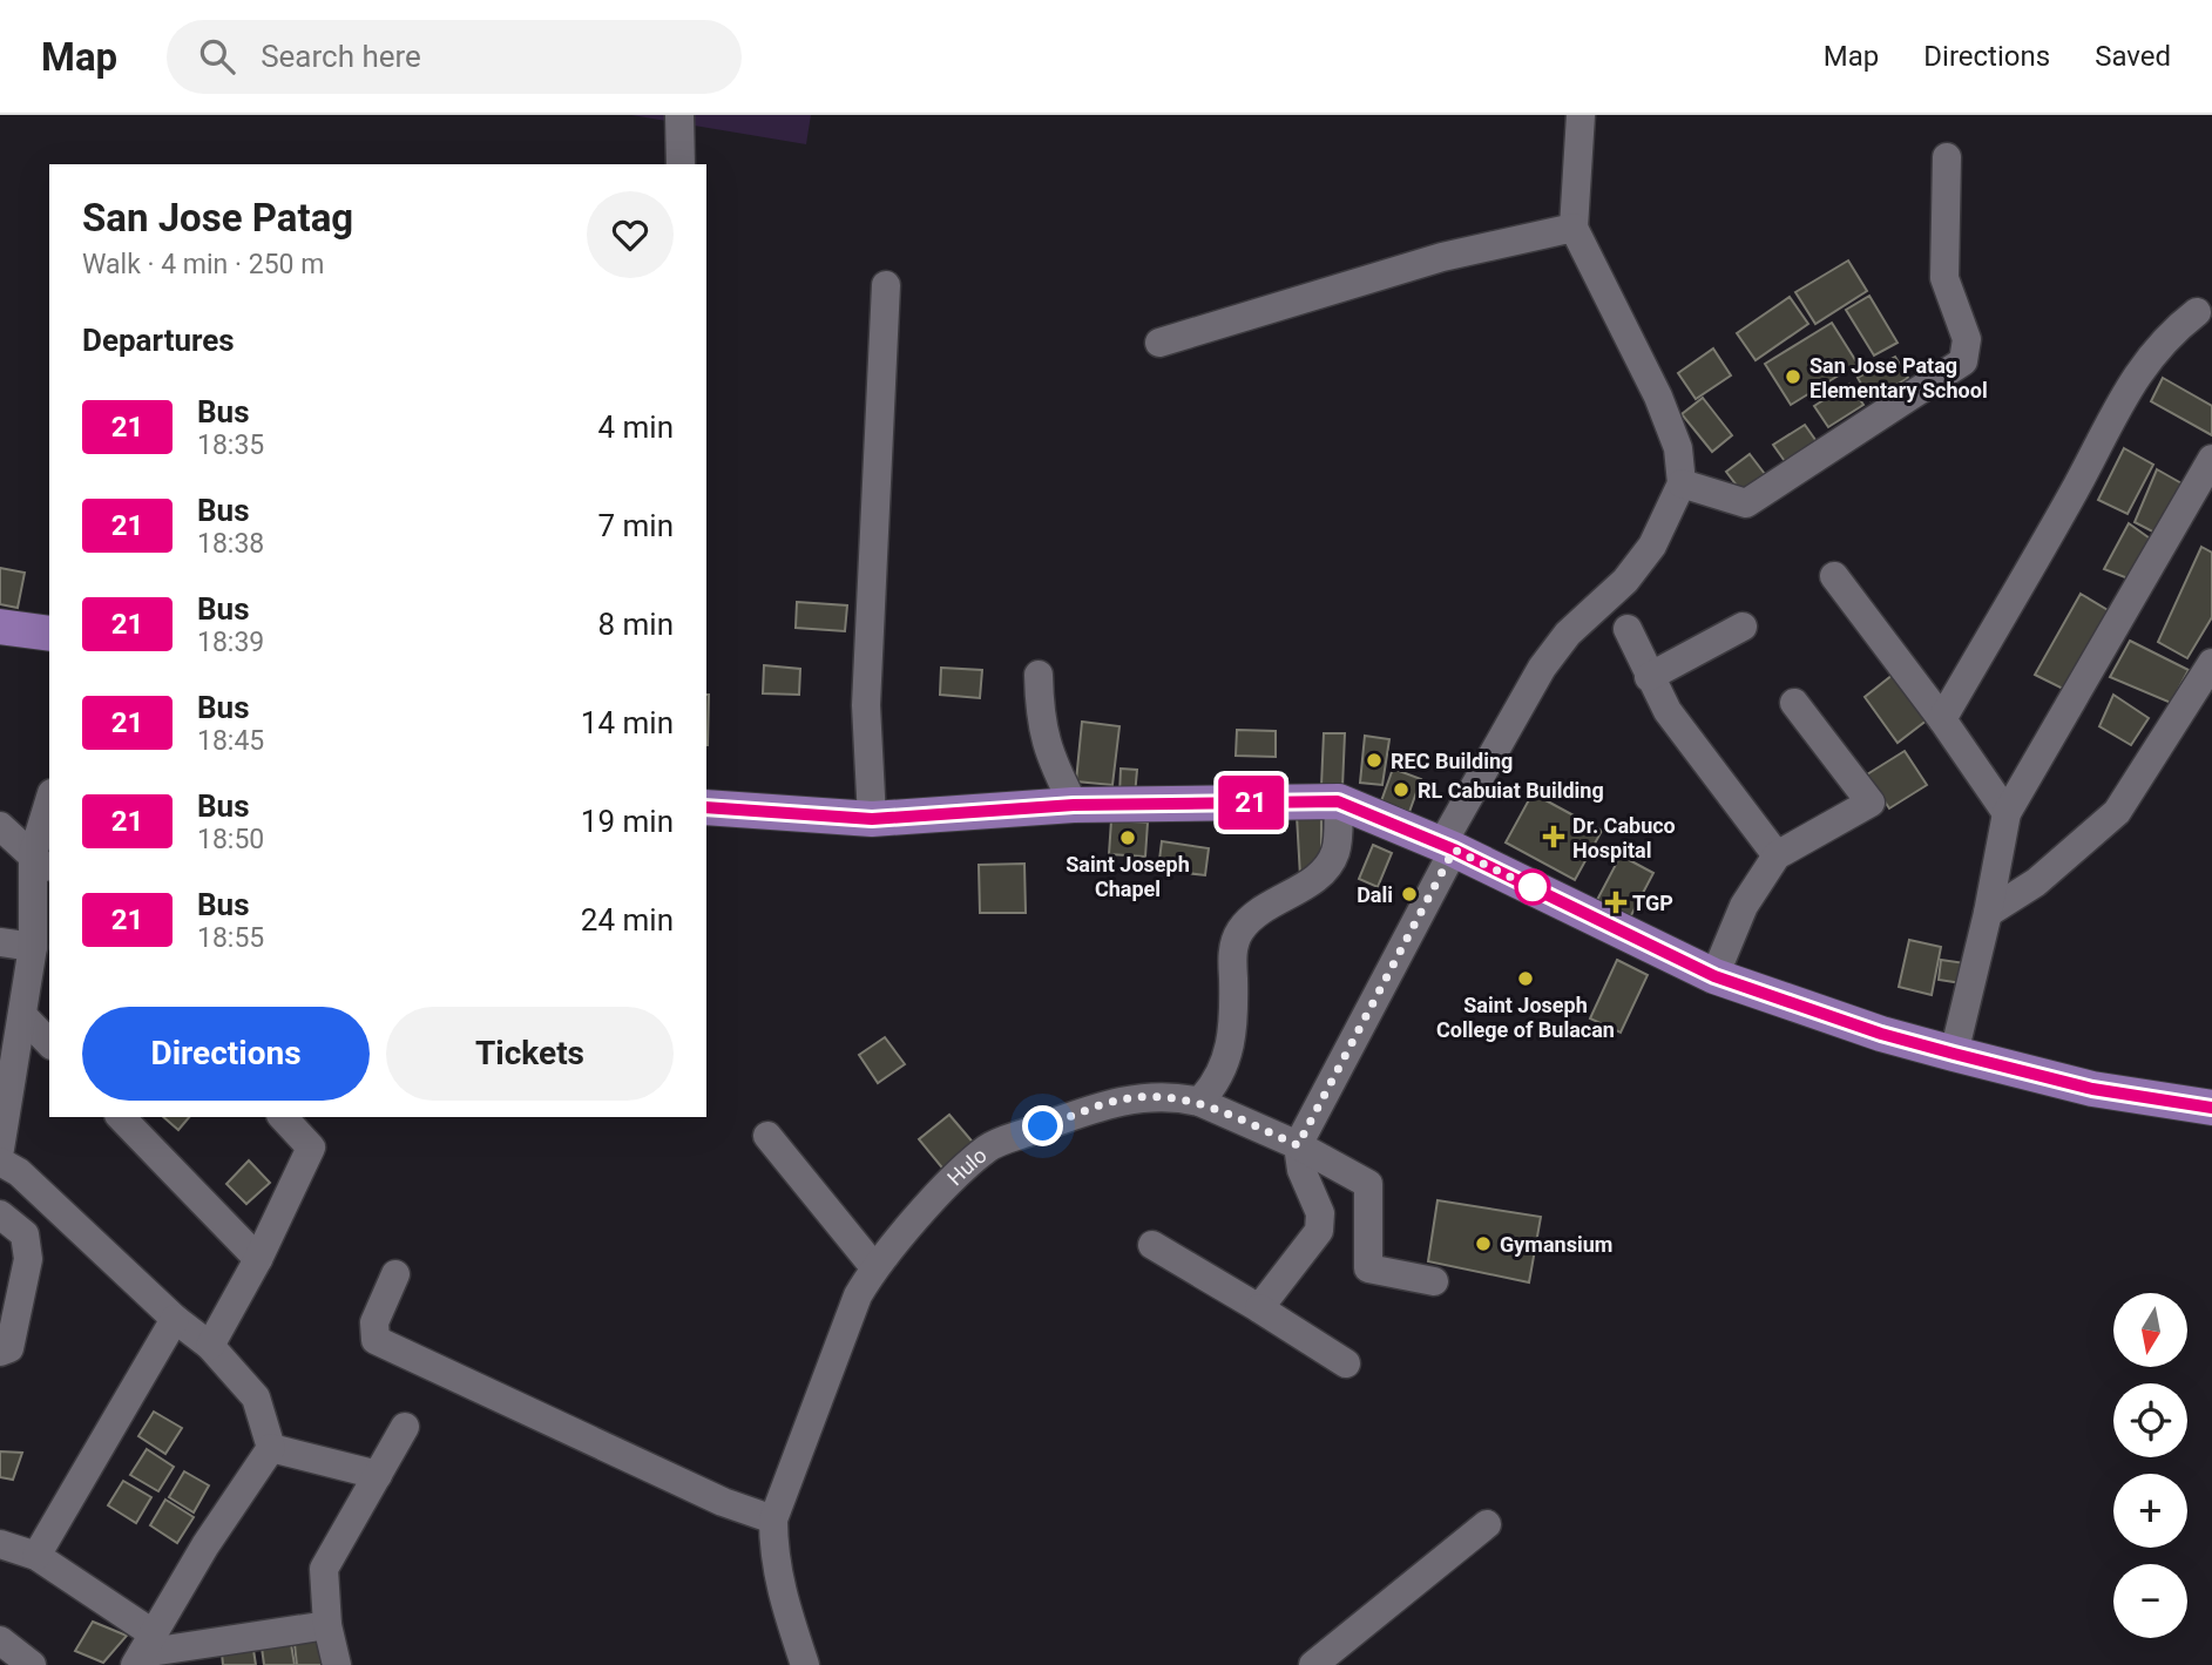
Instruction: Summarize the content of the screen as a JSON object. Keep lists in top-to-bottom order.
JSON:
{
  "streets": {
    "street": ["Hulo"]
  },
  "places": {
    "other": [
      "San Jose Patag Elementary School",
      "REC Building",
      "RL Cabuiat Building",
      "Saint Joseph Chapel",
      "Dali",
      "Saint Joseph College of Bulacan",
      "Gymansium"
    ],
    "health": ["Dr. Cabuco Hospital", "TGP"]
  },
  "lines": ["bus line 21"],
  "north": "bottom",
  "page": {
    "header": "Map",
    "search": "Search here",
    "nav": ["Map", "Directions", "Saved"],
    "on_map": "21",
    "heading": [
      ["San Jose Patag", "Walk · 4 min · 250 m"],
      "Departures"
    ],
    "list": [
      {
        "mark": "21",
        "name": "Bus",
        "note": "18:35",
        "value": "4 min"
      },
      {
        "mark": "21",
        "name": "Bus",
        "note": "18:38",
        "value": "7 min"
      },
      {
        "mark": "21",
        "name": "Bus",
        "note": "18:39",
        "value": "8 min"
      },
      {
        "mark": "21",
        "name": "Bus",
        "note": "18:45",
        "value": "14 min"
      },
      {
        "mark": "21",
        "name": "Bus",
        "note": "18:50",
        "value": "19 min"
      },
      {
        "mark": "21",
        "name": "Bus",
        "note": "18:55",
        "value": "24 min"
      }
    ],
    "buttons": ["Directions", "Tickets"],
    "map_buttons": ["+", "−"]
  }
}
